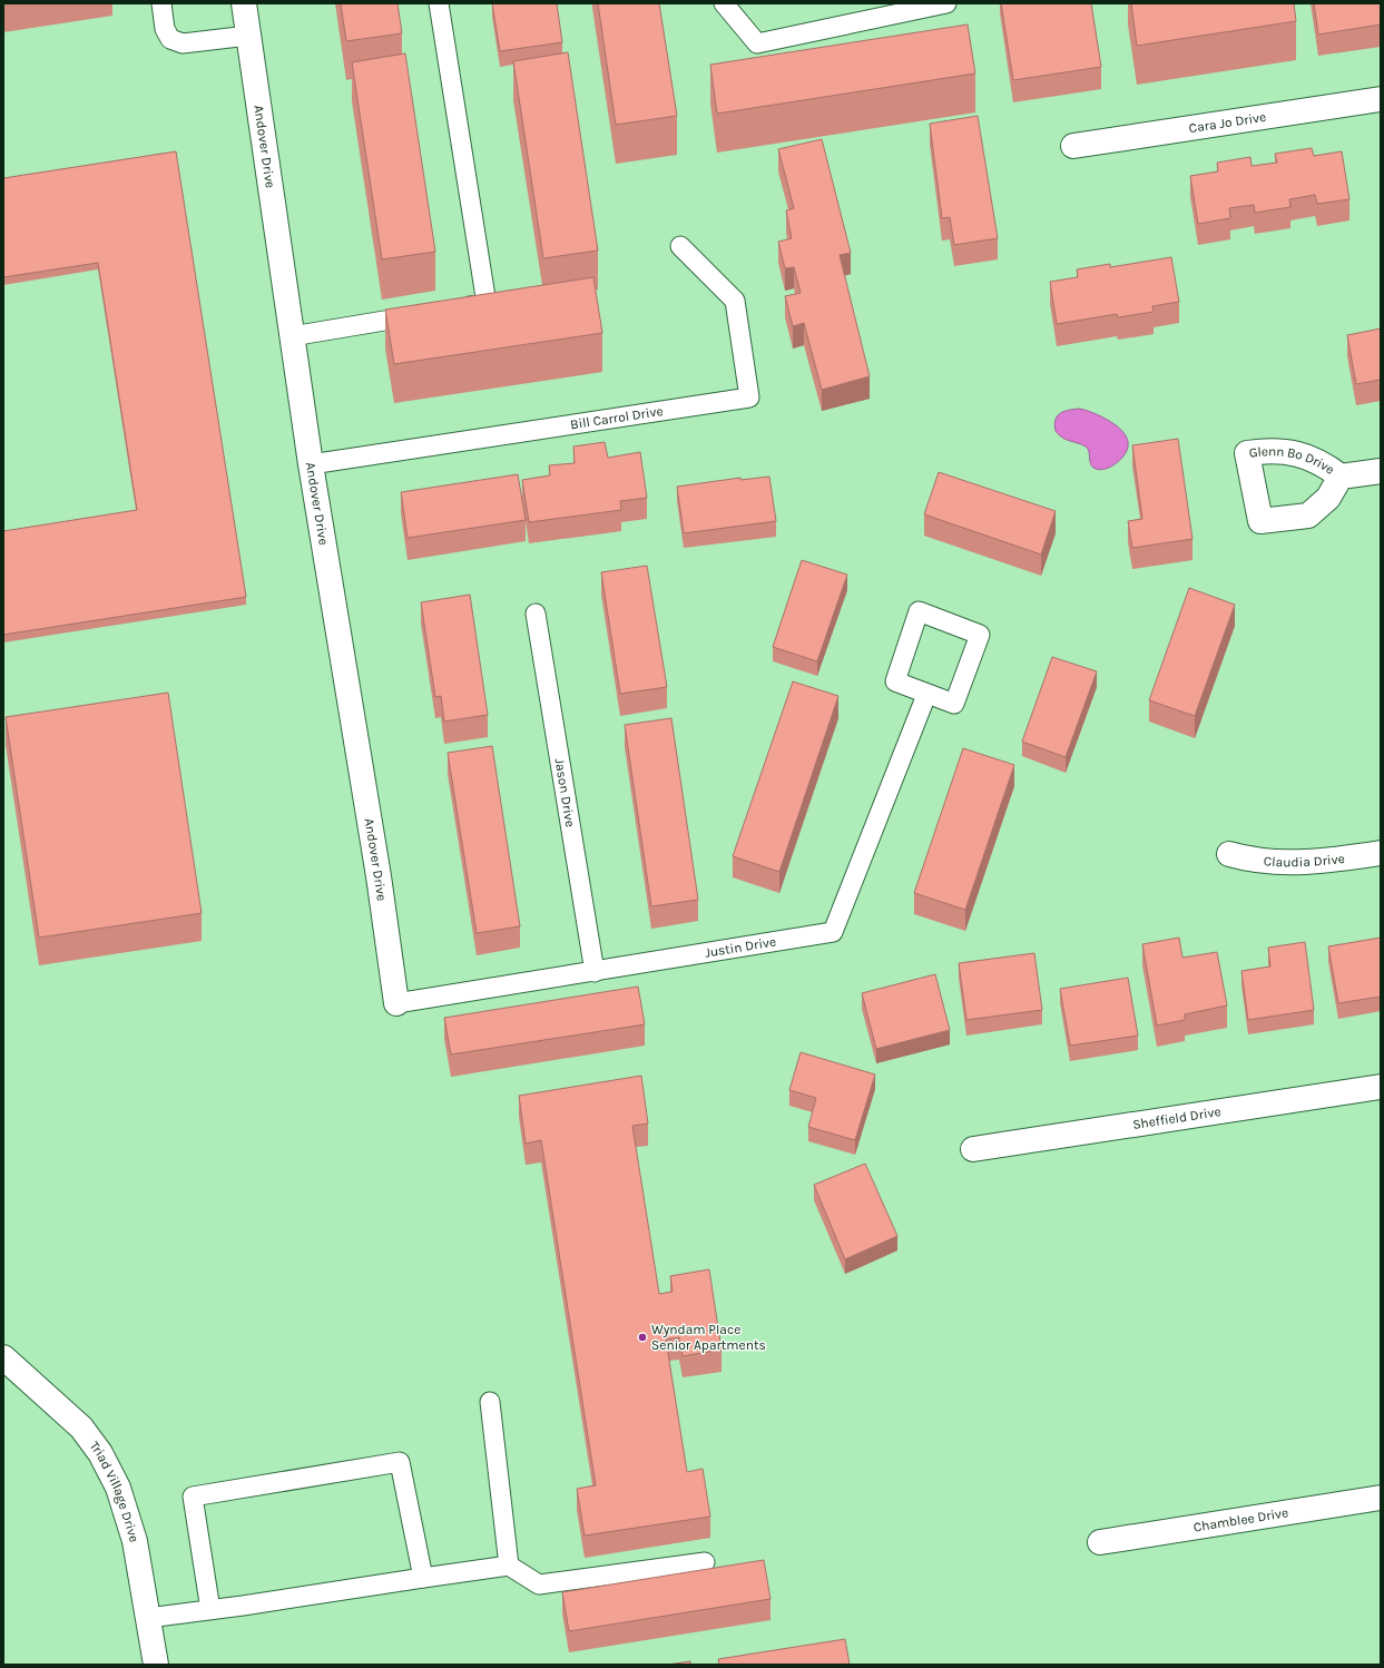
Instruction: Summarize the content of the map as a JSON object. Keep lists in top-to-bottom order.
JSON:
{
  "streets": {
    "street": [
      "Cara Jo Drive",
      "Andover Drive",
      "Glenn Bo Drive",
      "Claudia Drive",
      "Sheffield Drive",
      "Triad Village Drive",
      "Chamblee Drive"
    ],
    "lane": ["Bill Carrol Drive", "Jason Drive", "Justin Drive"]
  },
  "crossings": [
    ["Andover Drive", "Bill Carrol Drive"],
    ["Andover Drive", "Justin Drive"],
    ["Jason Drive", "Justin Drive"]
  ],
  "places": ["Wyndam Place Senior Apartments"]
}
